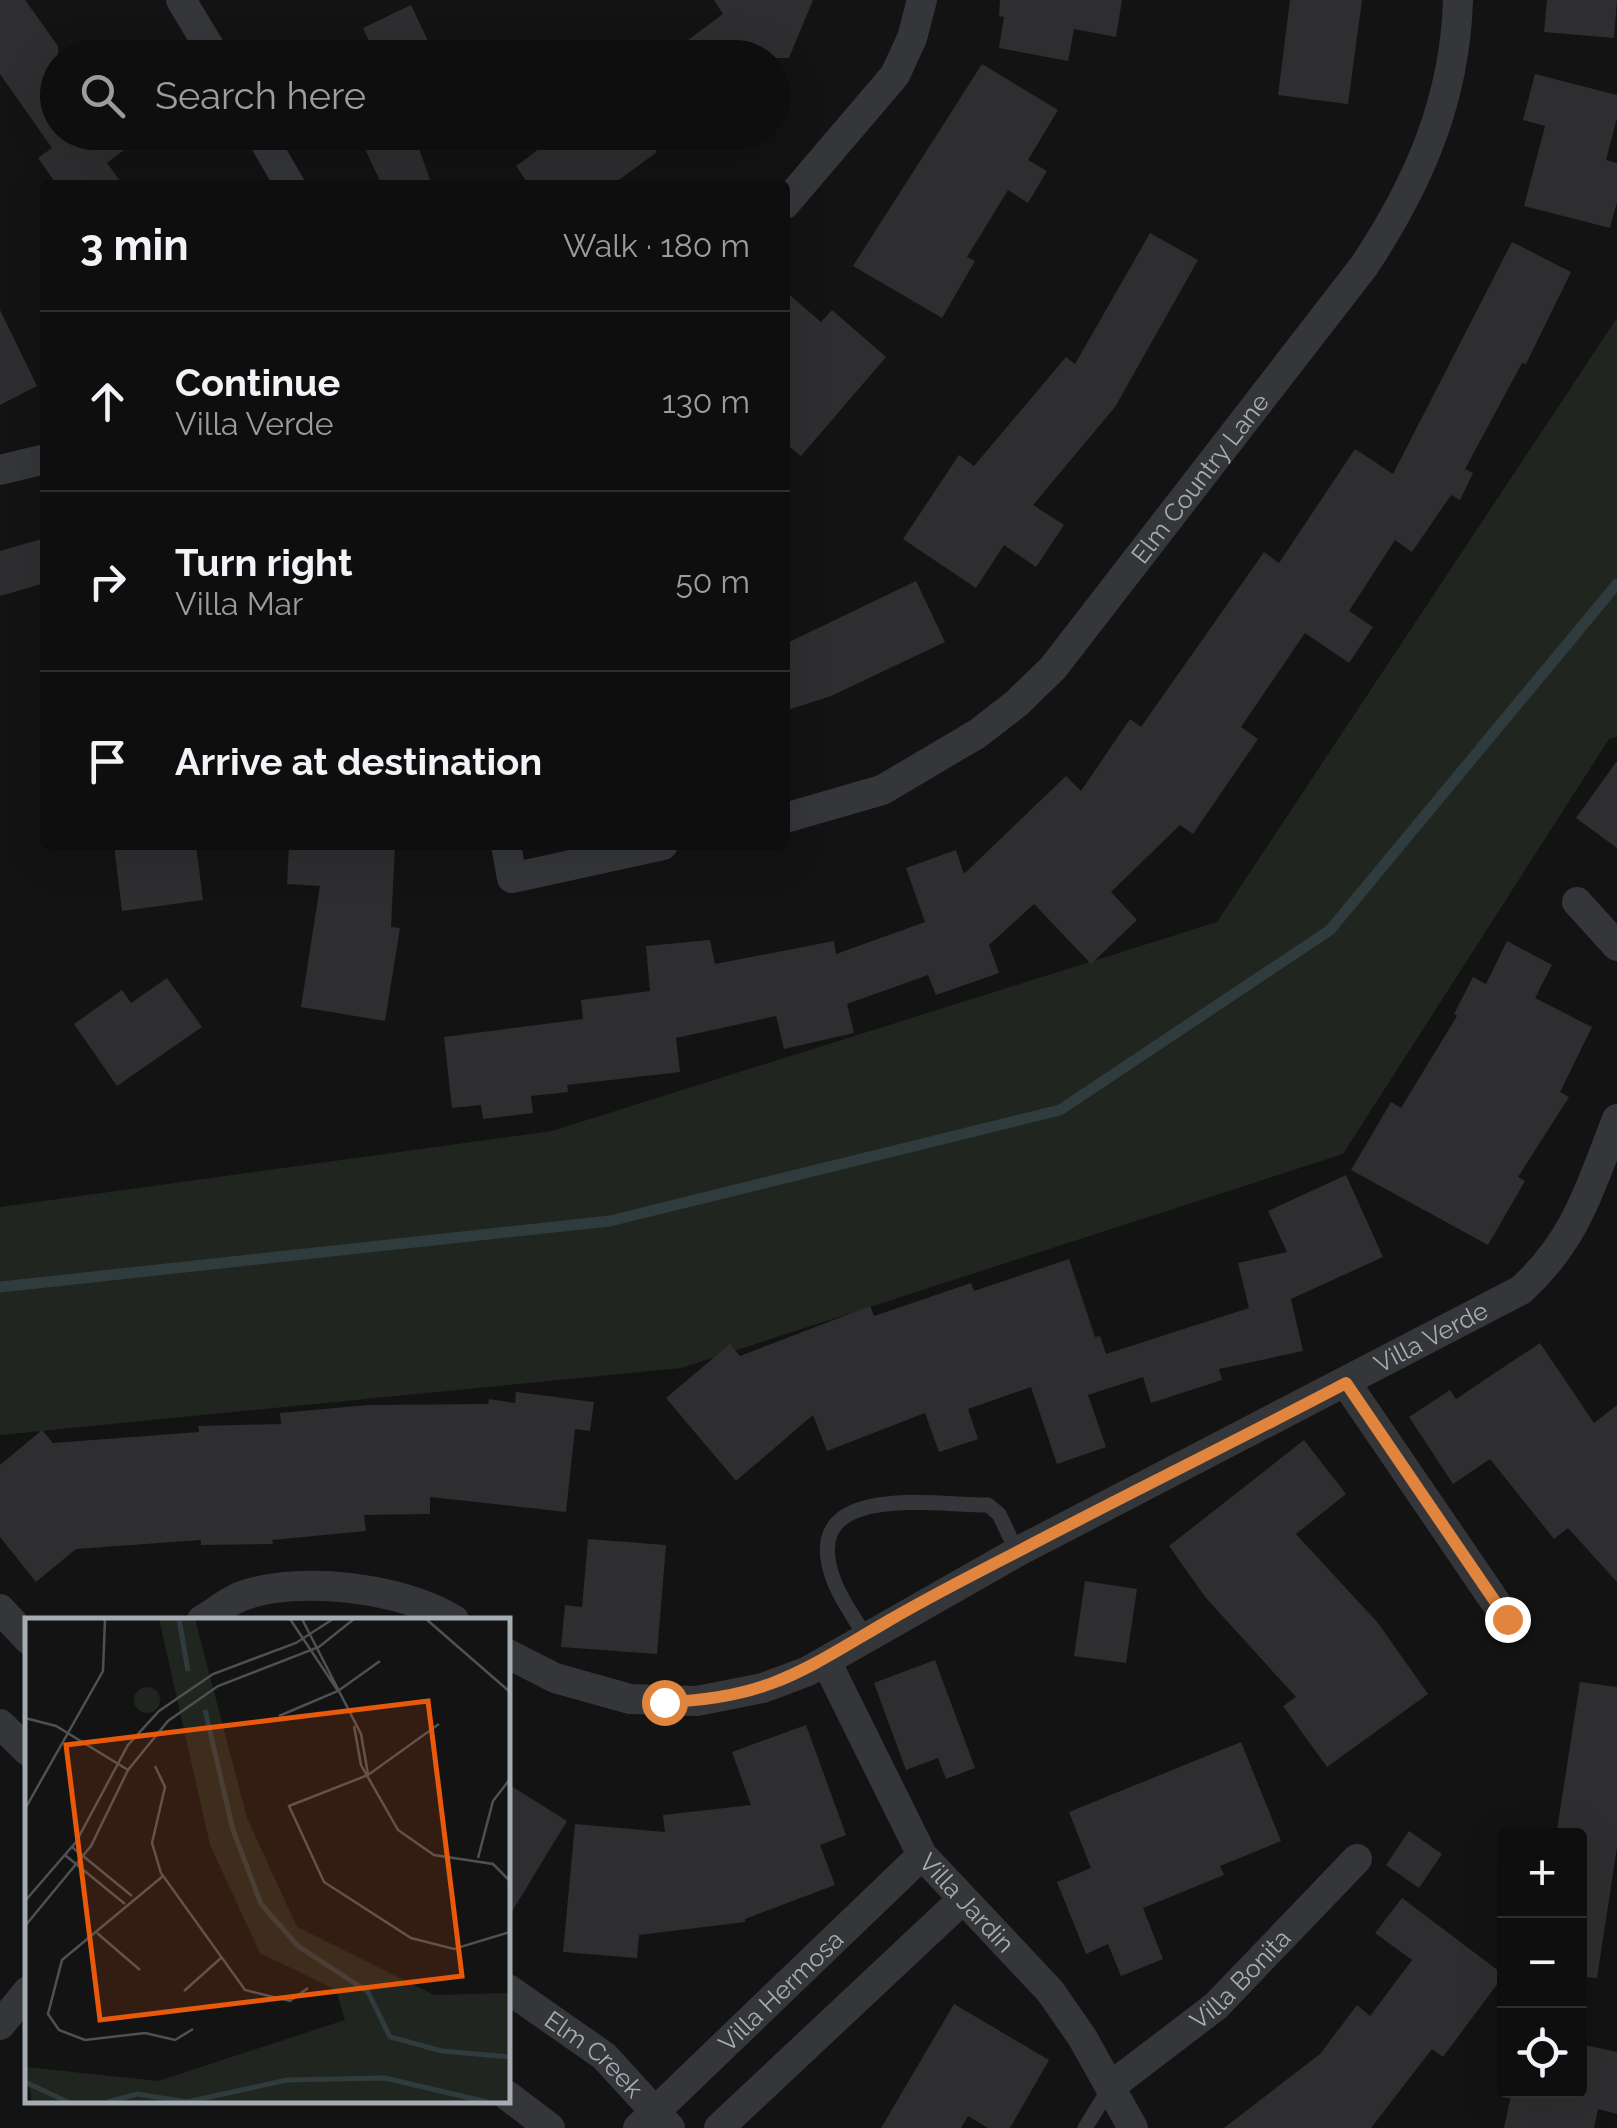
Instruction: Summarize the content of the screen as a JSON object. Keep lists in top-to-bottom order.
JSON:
{
  "streets": {
    "street": [
      "Elm Country Lane",
      "Villa Verde",
      "Villa Jardin",
      "Villa Bonita",
      "Villa Hermosa",
      "Elm Creek"
    ]
  },
  "crossings": [
    ["Villa Verde", "Villa Jardin"],
    ["Villa Jardin", "Villa Bonita"],
    ["Villa Jardin", "Villa Hermosa"],
    ["Villa Hermosa", "Elm Creek"]
  ],
  "page": {
    "search": "Search here",
    "heading": ["3 min", "Walk · 180 m"],
    "list": [
      ["Continue", "Villa Verde", "130 m"],
      ["Turn right", "Villa Mar", "50 m"],
      "Arrive at destination"
    ],
    "map_buttons": ["+", "−"]
  }
}
